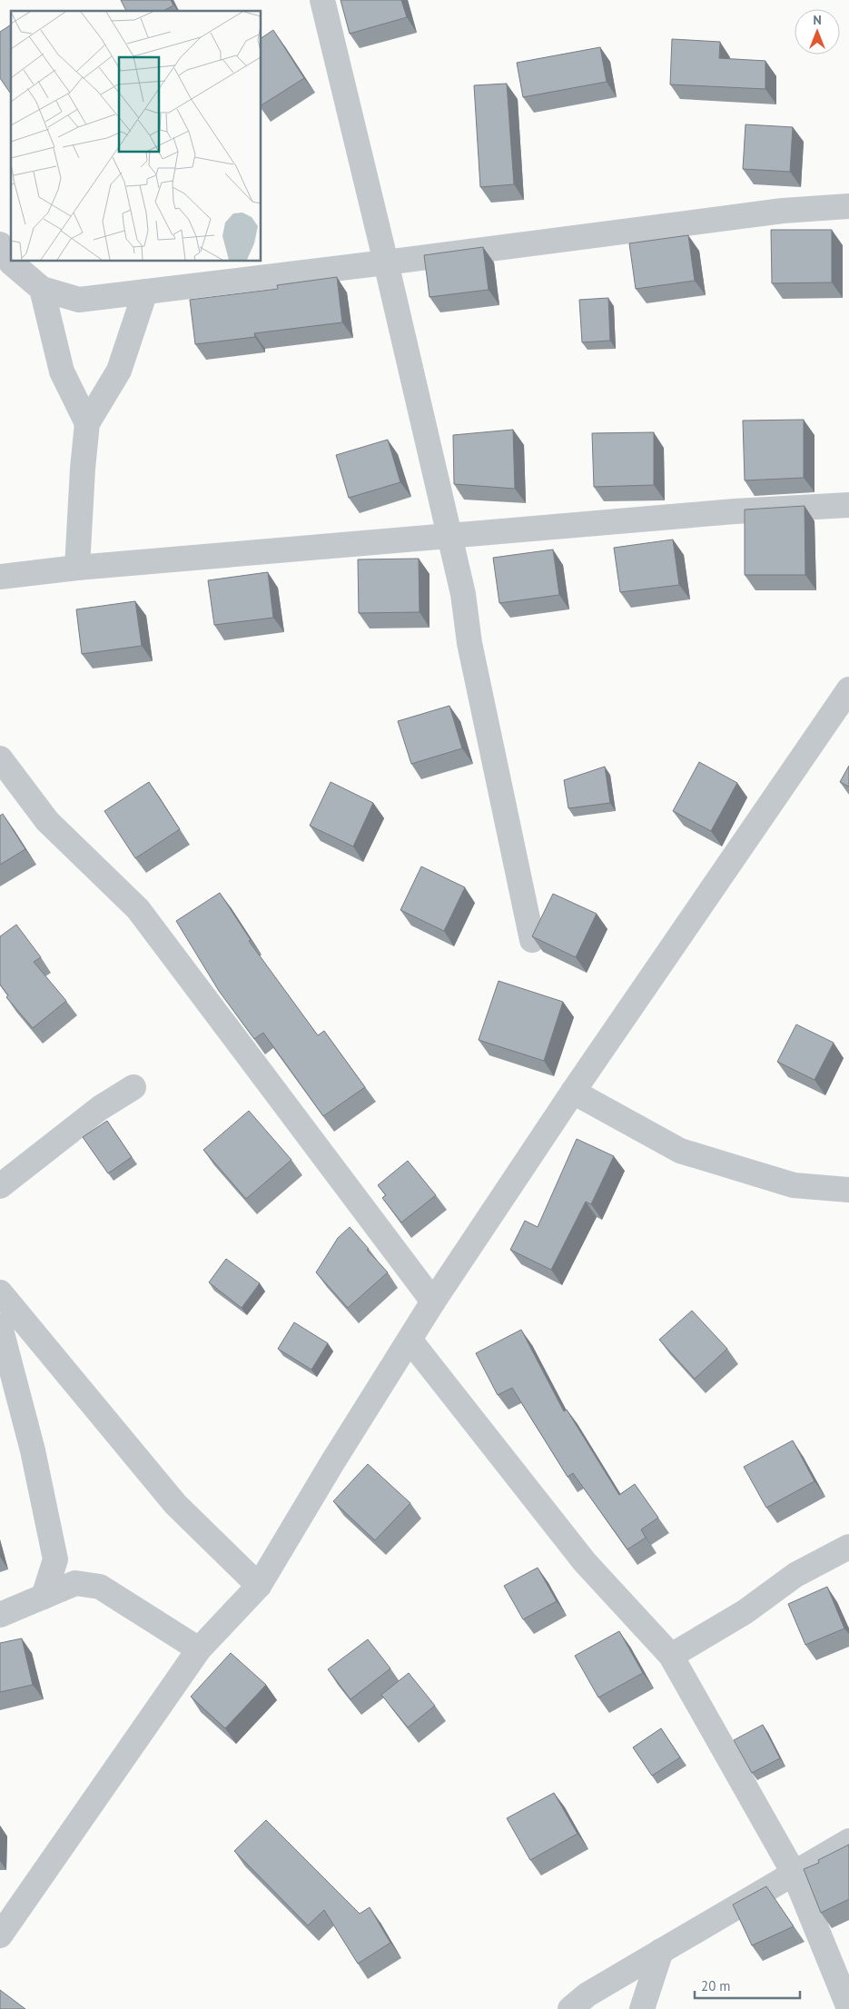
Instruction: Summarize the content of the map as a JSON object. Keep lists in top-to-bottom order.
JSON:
{
  "scale_bar": "20 m",
  "north": "top"
}
